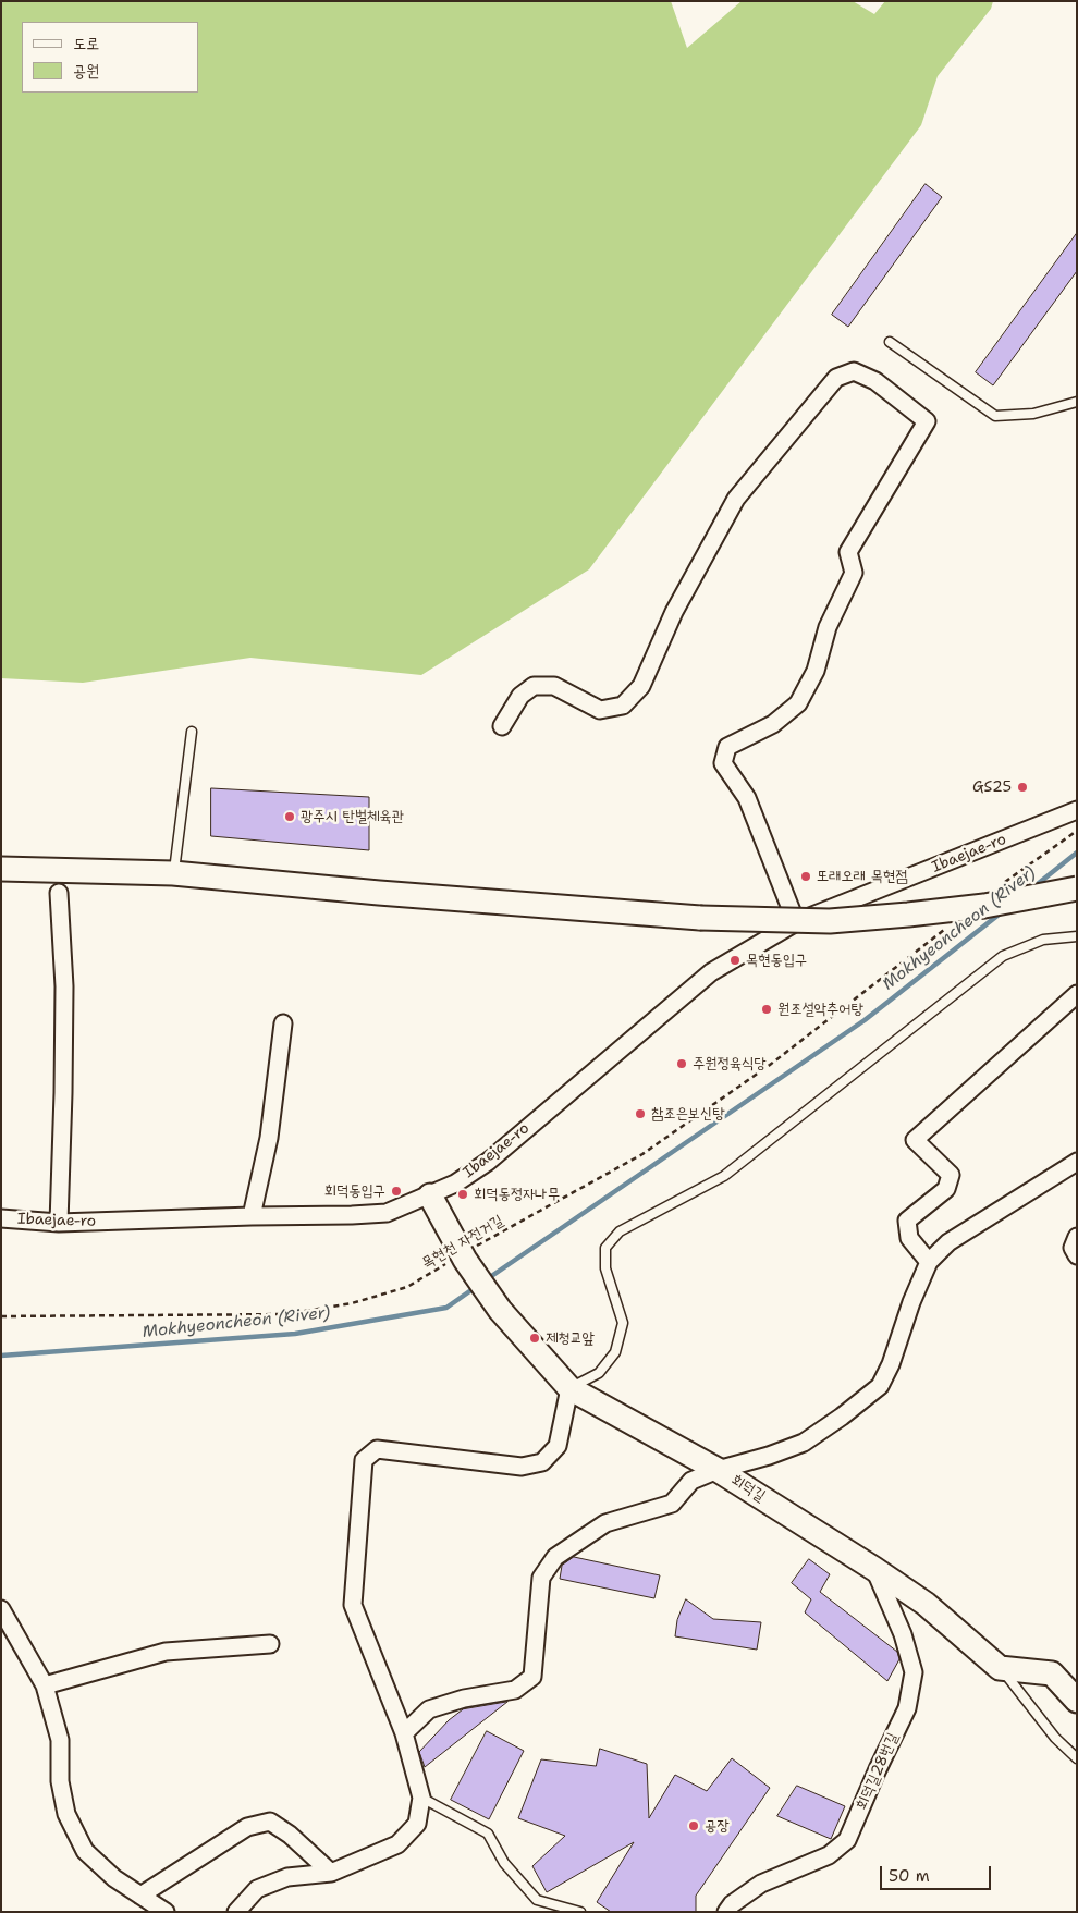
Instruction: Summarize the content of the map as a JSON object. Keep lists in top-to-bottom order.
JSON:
{
  "streets": {
    "main road": ["회덕길"],
    "street": ["Ibaejae-ro", "회덕길28번길"],
    "path": ["목현천 자전거길"]
  },
  "crossings": [
    ["Ibaejae-ro", "회덕길"],
    ["목현천 자전거길", "회덕길"],
    ["회덕길", "회덕길28번길"]
  ],
  "water": ["Mokhyeoncheon (River)"],
  "places": [
    "GS25",
    "광주시 탄벌체육관",
    "또래오래 목현점",
    "목현동입구",
    "원조설악추어탕",
    "주원정육식당",
    "참조은보신탕",
    "회덕동입구",
    "회덕동정자나무",
    "제청교앞",
    "공장"
  ],
  "legend": ["도로", "공원"],
  "scale_bar": "50 m"
}
